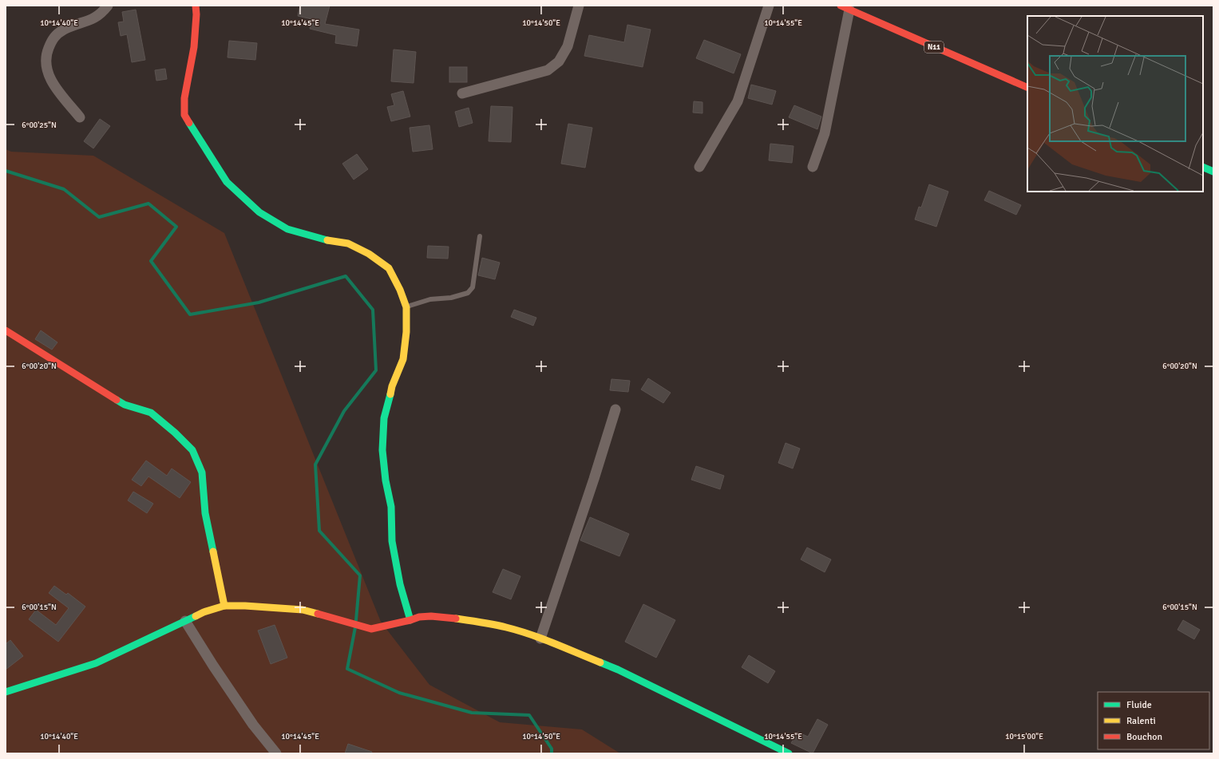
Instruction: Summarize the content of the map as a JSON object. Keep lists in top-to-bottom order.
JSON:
{
  "streets": {
    "main road": ["N11"]
  },
  "legend": ["Fluide", "Ralenti", "Bouchon"],
  "coordinates": [
    "10°14'40\"E",
    "10°14'45\"E",
    "10°14'50\"E",
    "10°14'55\"E",
    "6°00'25\"N",
    "6°00'20\"N",
    "6°00'15\"N",
    "10°15'00\"E"
  ]
}
